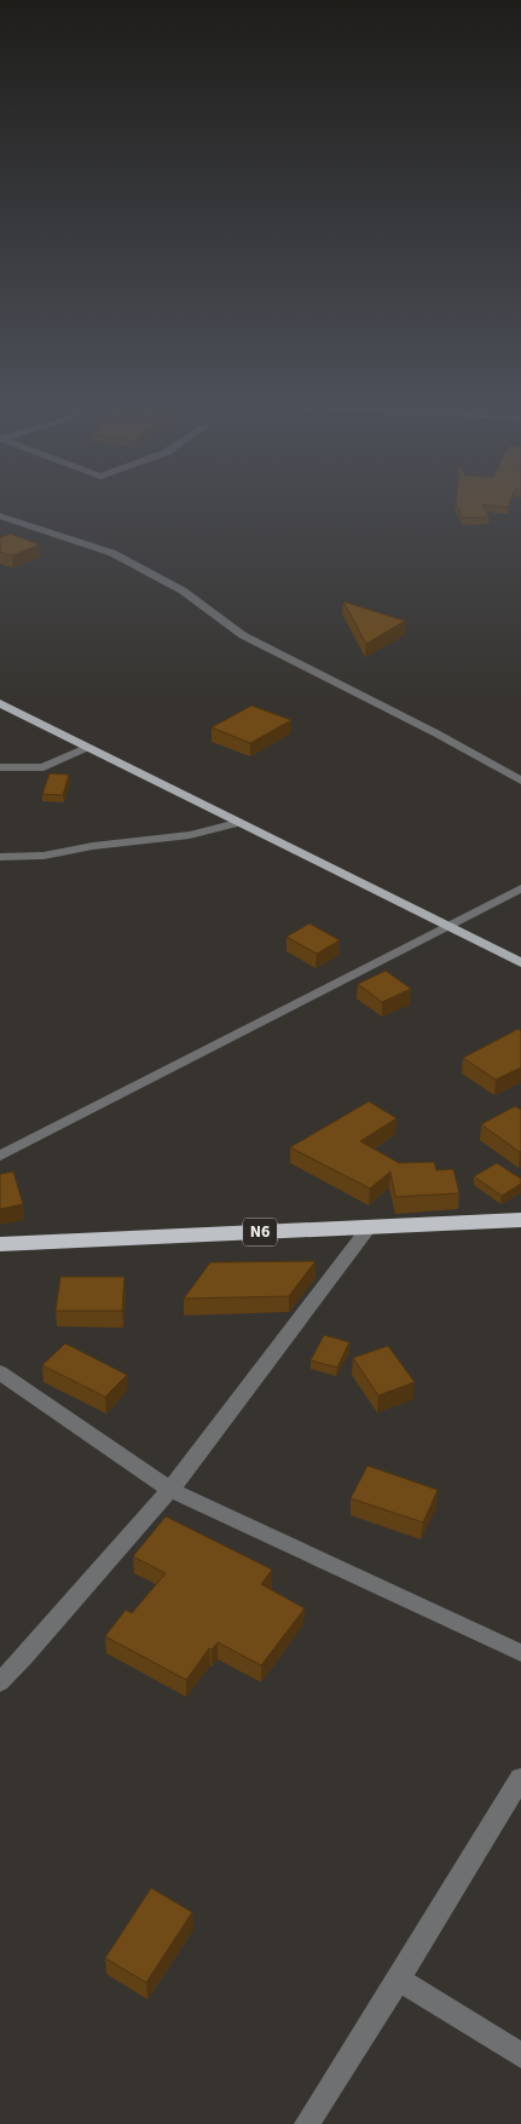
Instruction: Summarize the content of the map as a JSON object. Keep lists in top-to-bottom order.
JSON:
{
  "streets": {
    "highway": ["N6"]
  }
}
